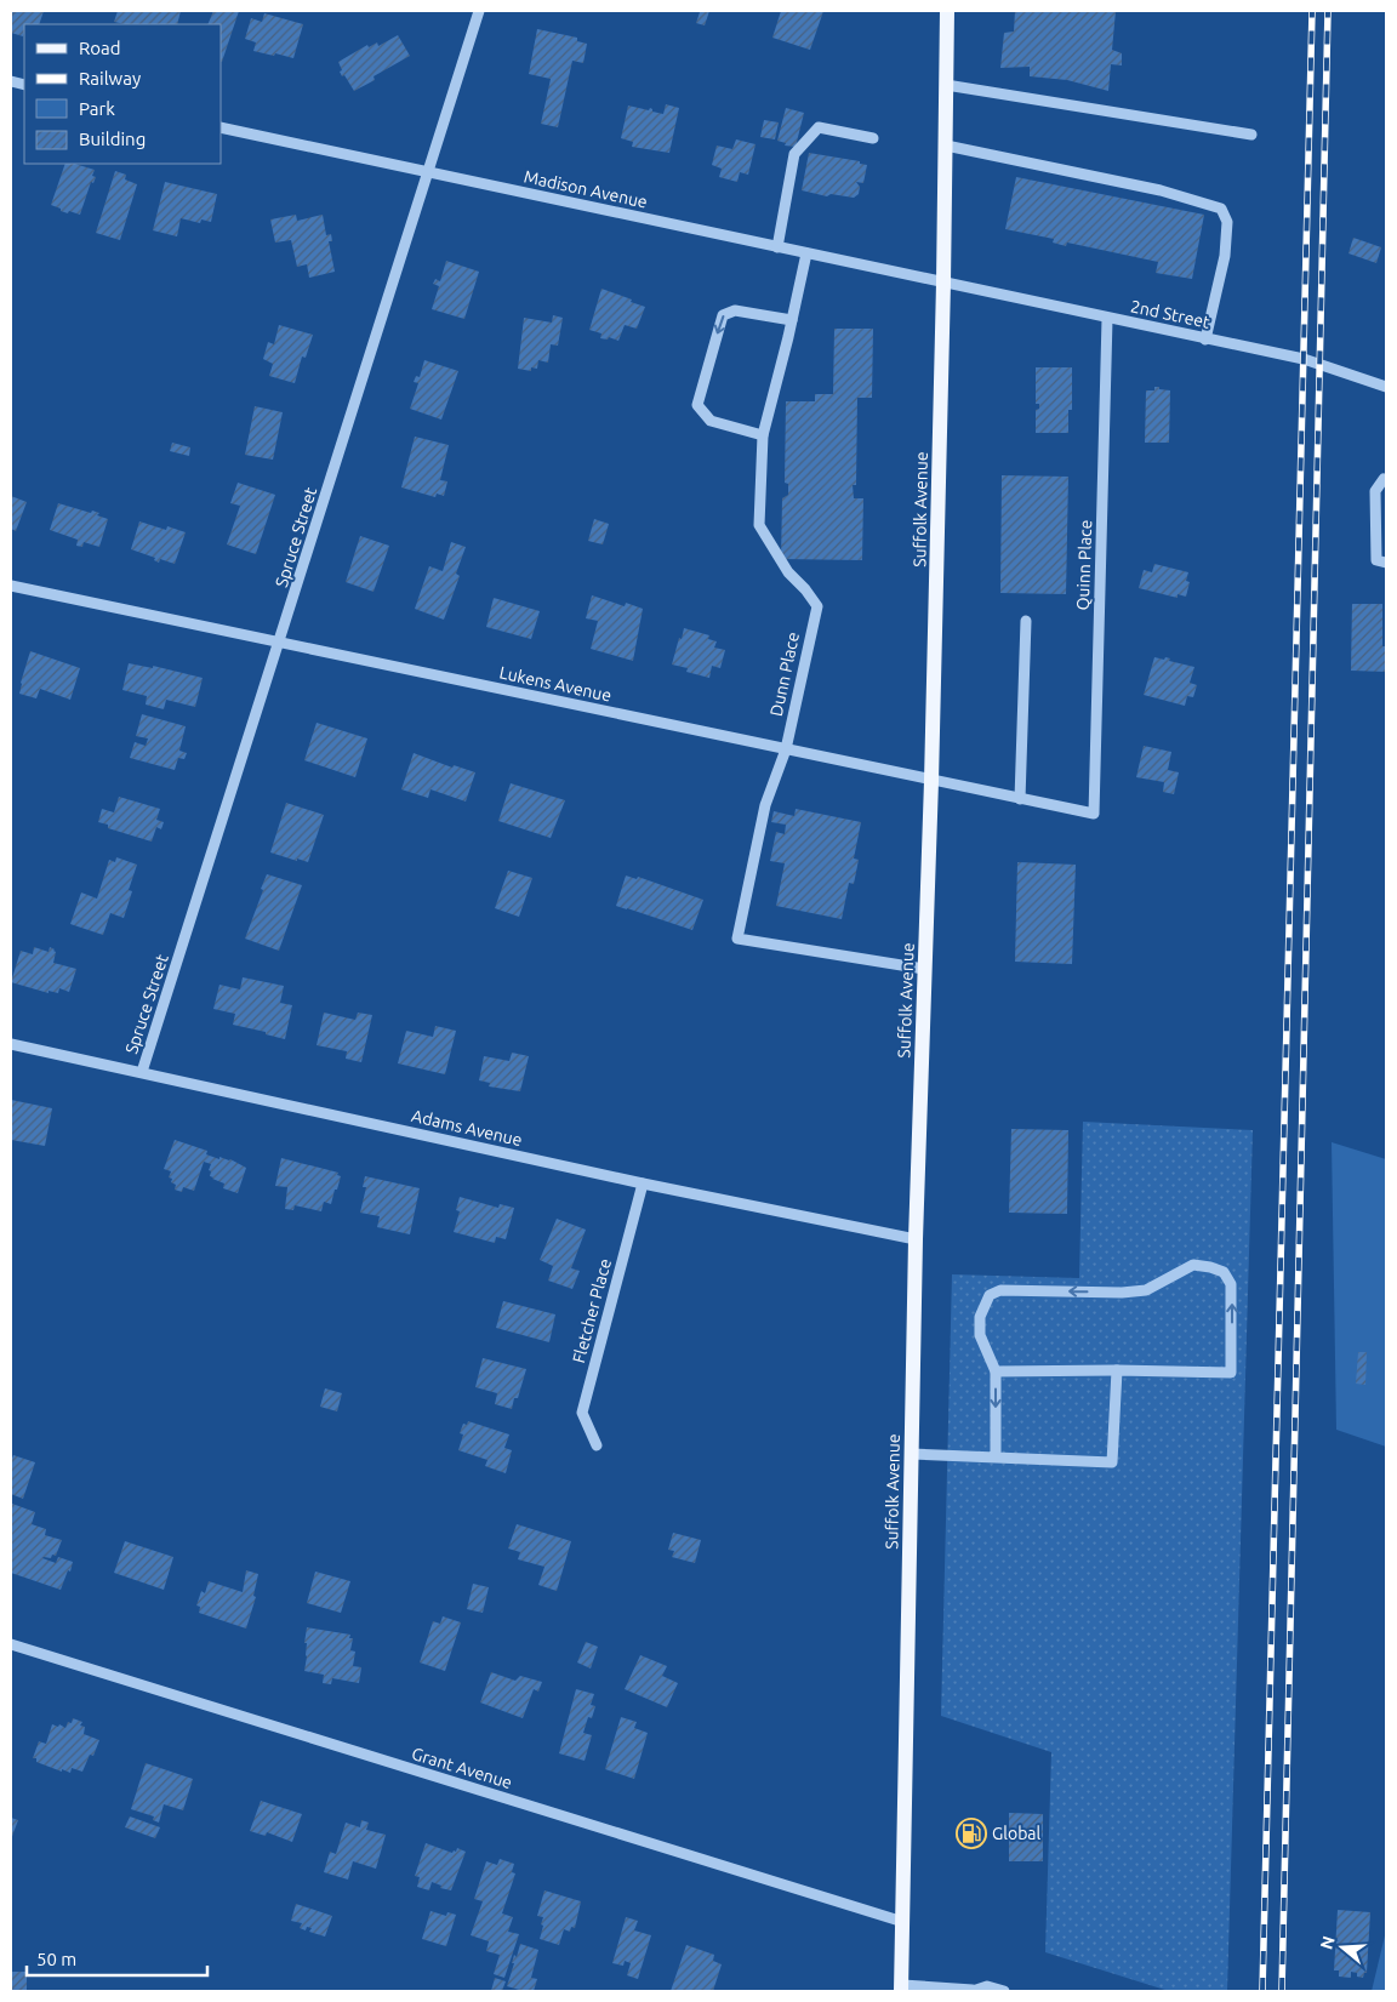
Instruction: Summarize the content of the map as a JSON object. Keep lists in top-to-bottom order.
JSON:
{
  "streets": {
    "main road": ["Suffolk Avenue"],
    "street": [
      "Madison Avenue",
      "2nd Street",
      "Spruce Street",
      "Quinn Place",
      "Dunn Place",
      "Lukens Avenue",
      "Adams Avenue",
      "Fletcher Place",
      "Grant Avenue"
    ]
  },
  "crossings": [
    ["Madison Avenue", "2nd Street"],
    ["Madison Avenue", "Suffolk Avenue"],
    ["Madison Avenue", "Spruce Street"],
    ["2nd Street", "Suffolk Avenue"],
    ["2nd Street", "Quinn Place"],
    ["Suffolk Avenue", "Dunn Place"],
    ["Suffolk Avenue", "Lukens Avenue"],
    ["Suffolk Avenue", "Adams Avenue"],
    ["Suffolk Avenue", "Grant Avenue"],
    ["Spruce Street", "Lukens Avenue"],
    ["Spruce Street", "Adams Avenue"],
    ["Quinn Place", "Lukens Avenue"],
    ["Dunn Place", "Lukens Avenue"],
    ["Adams Avenue", "Fletcher Place"]
  ],
  "places": {
    "fuel station": ["Global"]
  },
  "legend": [
    "Road",
    "Railway",
    "Park",
    "Building"
  ],
  "scale_bar": "50 m",
  "north": "left"
}
